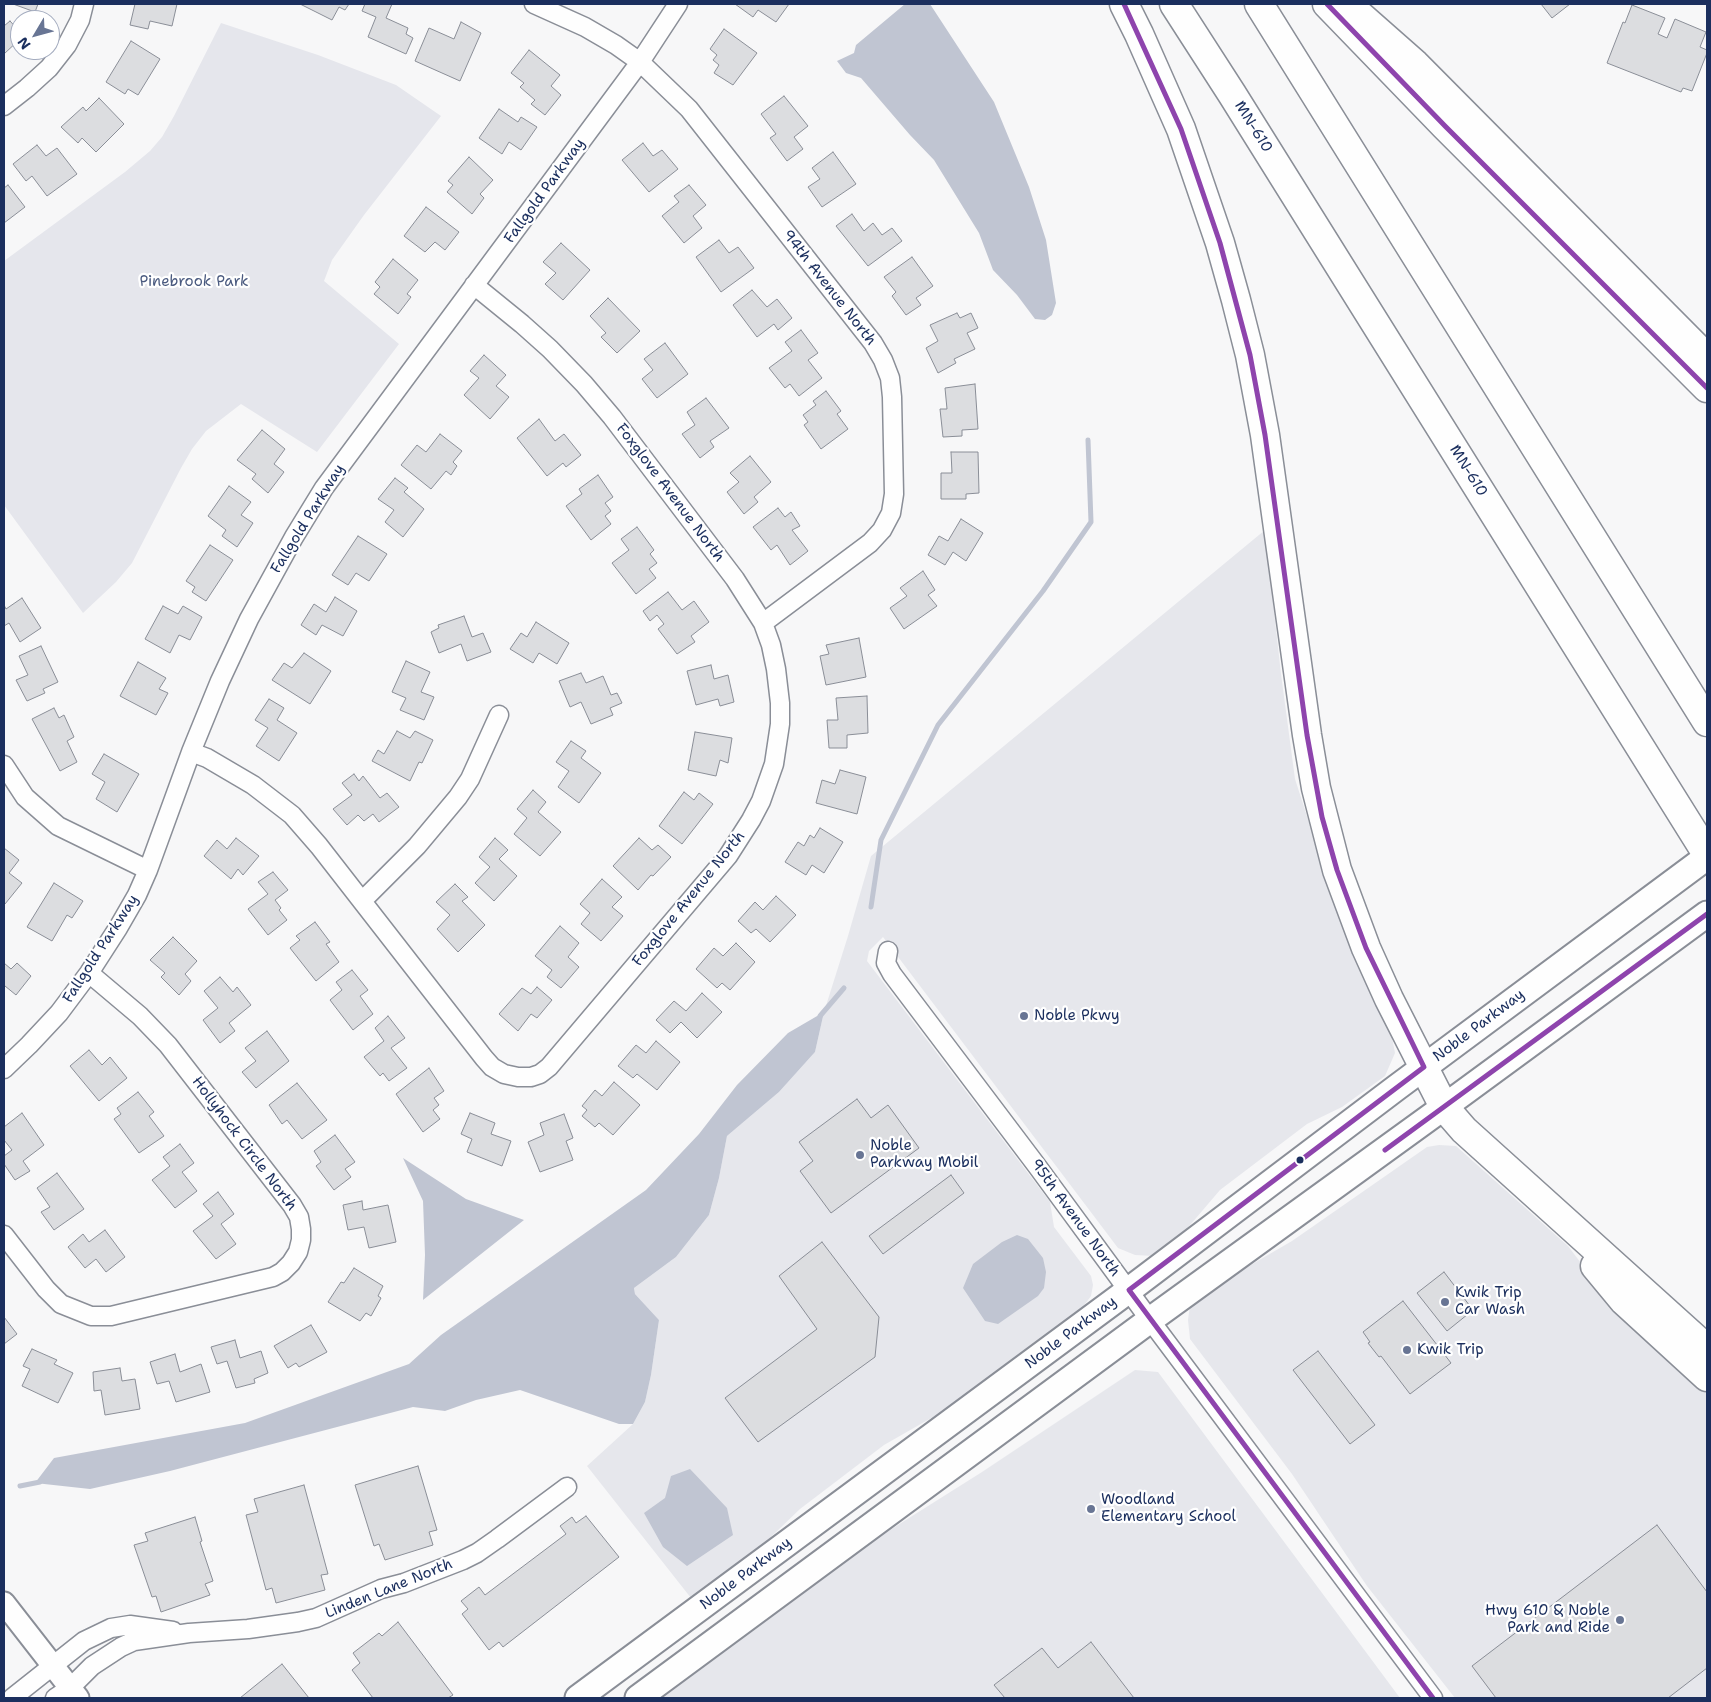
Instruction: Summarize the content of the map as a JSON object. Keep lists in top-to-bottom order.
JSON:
{
  "streets": {
    "highway": ["MN-610"],
    "main road": ["Noble Parkway"],
    "street": [
      "Fallgold Parkway",
      "94th Avenue North",
      "Foxglove Avenue North",
      "Hollyhock Circle North",
      "95th Avenue North",
      "Linden Lane North"
    ]
  },
  "crossings": [
    ["MN-610", "Noble Parkway"],
    ["Fallgold Parkway", "94th Avenue North"],
    ["Fallgold Parkway", "Foxglove Avenue North"],
    ["Fallgold Parkway", "Hollyhock Circle North"],
    ["94th Avenue North", "Foxglove Avenue North"],
    ["Noble Parkway", "95th Avenue North"]
  ],
  "parks": ["Pinebrook Park"],
  "places": [
    "Noble Pkwy",
    "Noble Parkway Mobil",
    "Kwik Trip Car Wash",
    "Kwik Trip",
    "Woodland Elementary School",
    "Hwy 610 & Noble Park and Ride"
  ],
  "north": "bottom left"
}
